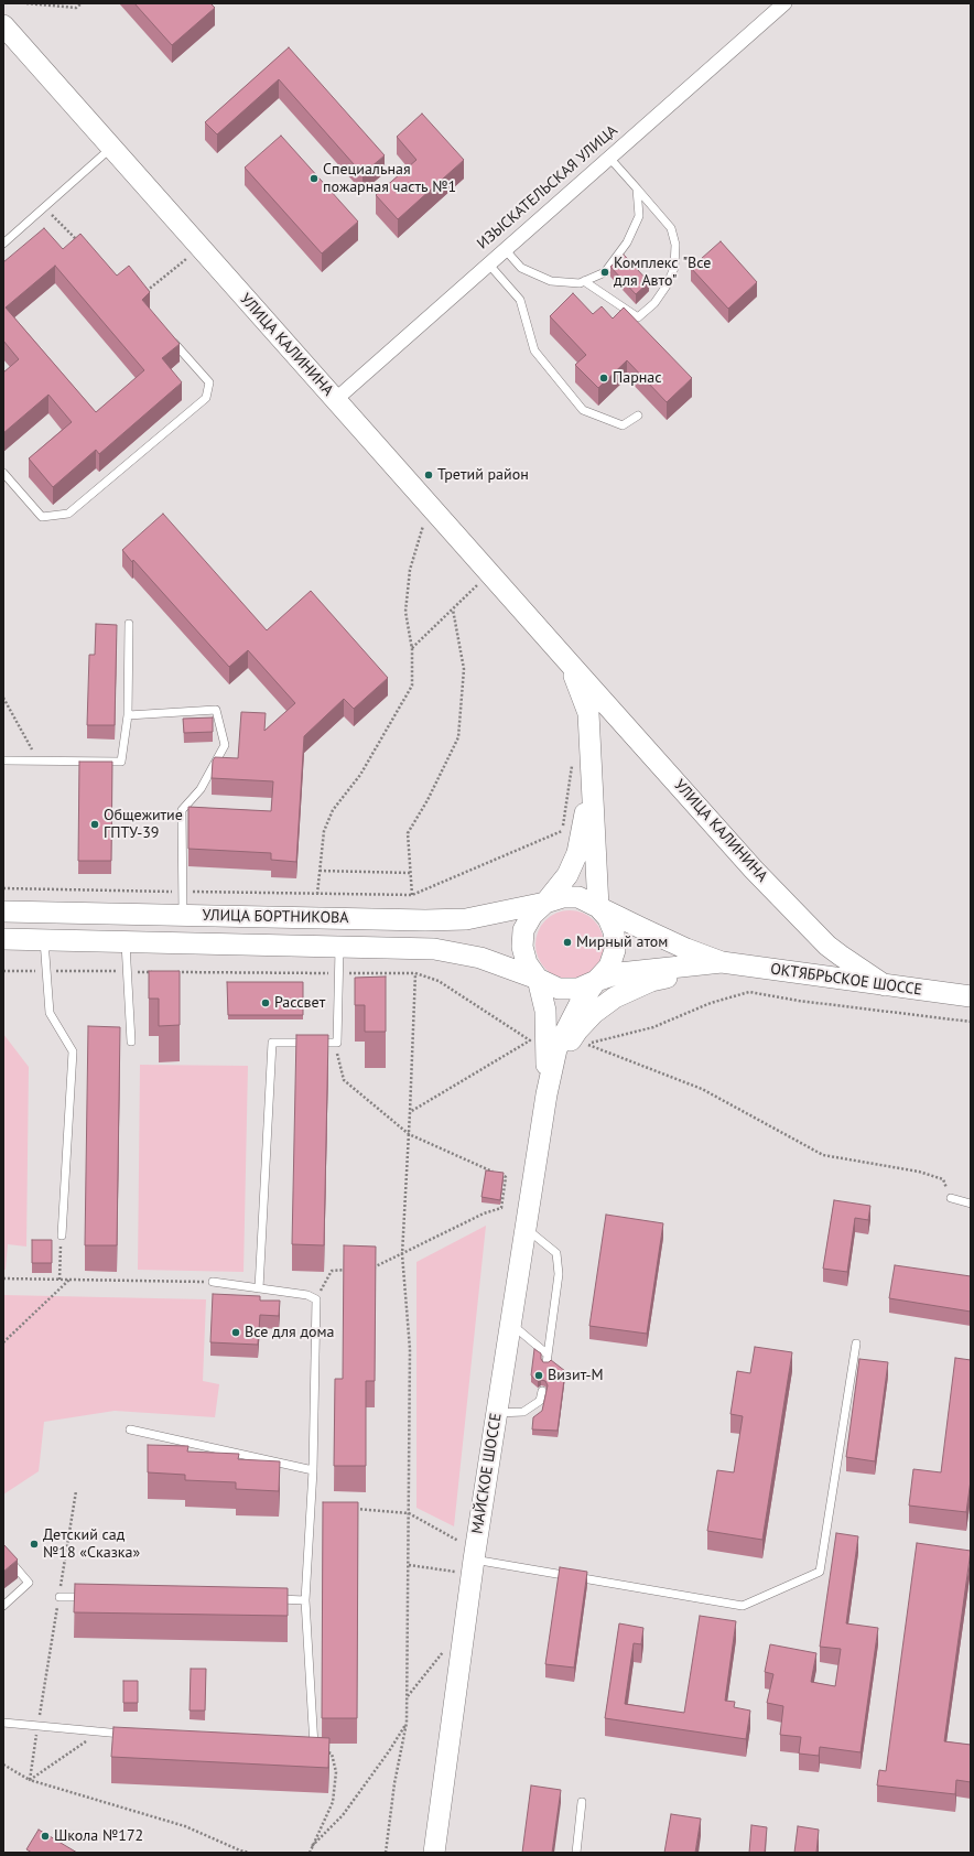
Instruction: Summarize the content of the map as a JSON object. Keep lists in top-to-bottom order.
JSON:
{
  "streets": {
    "street": [
      "ИЗЫСКАТЕЛЬСКАЯ УЛИЦА",
      "УЛИЦА КАЛИНИНА",
      "УЛИЦА БОРТНИКОВА",
      "ОКТЯБРЬСКОЕ ШОССЕ",
      "МАЙСКОЕ ШОССЕ"
    ]
  },
  "crossings": [
    ["ИЗЫСКАТЕЛЬСКАЯ УЛИЦА", "УЛИЦА КАЛИНИНА"],
    ["УЛИЦА КАЛИНИНА", "УЛИЦА БОРТНИКОВА"],
    ["УЛИЦА КАЛИНИНА", "ОКТЯБРЬСКОЕ ШОССЕ"],
    ["УЛИЦА КАЛИНИНА", "МАЙСКОЕ ШОССЕ"],
    ["УЛИЦА БОРТНИКОВА", "ОКТЯБРЬСКОЕ ШОССЕ"],
    ["УЛИЦА БОРТНИКОВА", "МАЙСКОЕ ШОССЕ"],
    ["ОКТЯБРЬСКОЕ ШОССЕ", "МАЙСКОЕ ШОССЕ"]
  ],
  "places": [
    "Специальная пожарная часть №1",
    "Комплекс \"Все для Авто\"",
    "Парнас",
    "Третий район",
    "Общежитие ГПТУ-39",
    "Мирный атом",
    "Рассвет",
    "Все для дома",
    "Визит-М",
    "Детский сад №18 «Сказка»",
    "Школа №172"
  ]
}
